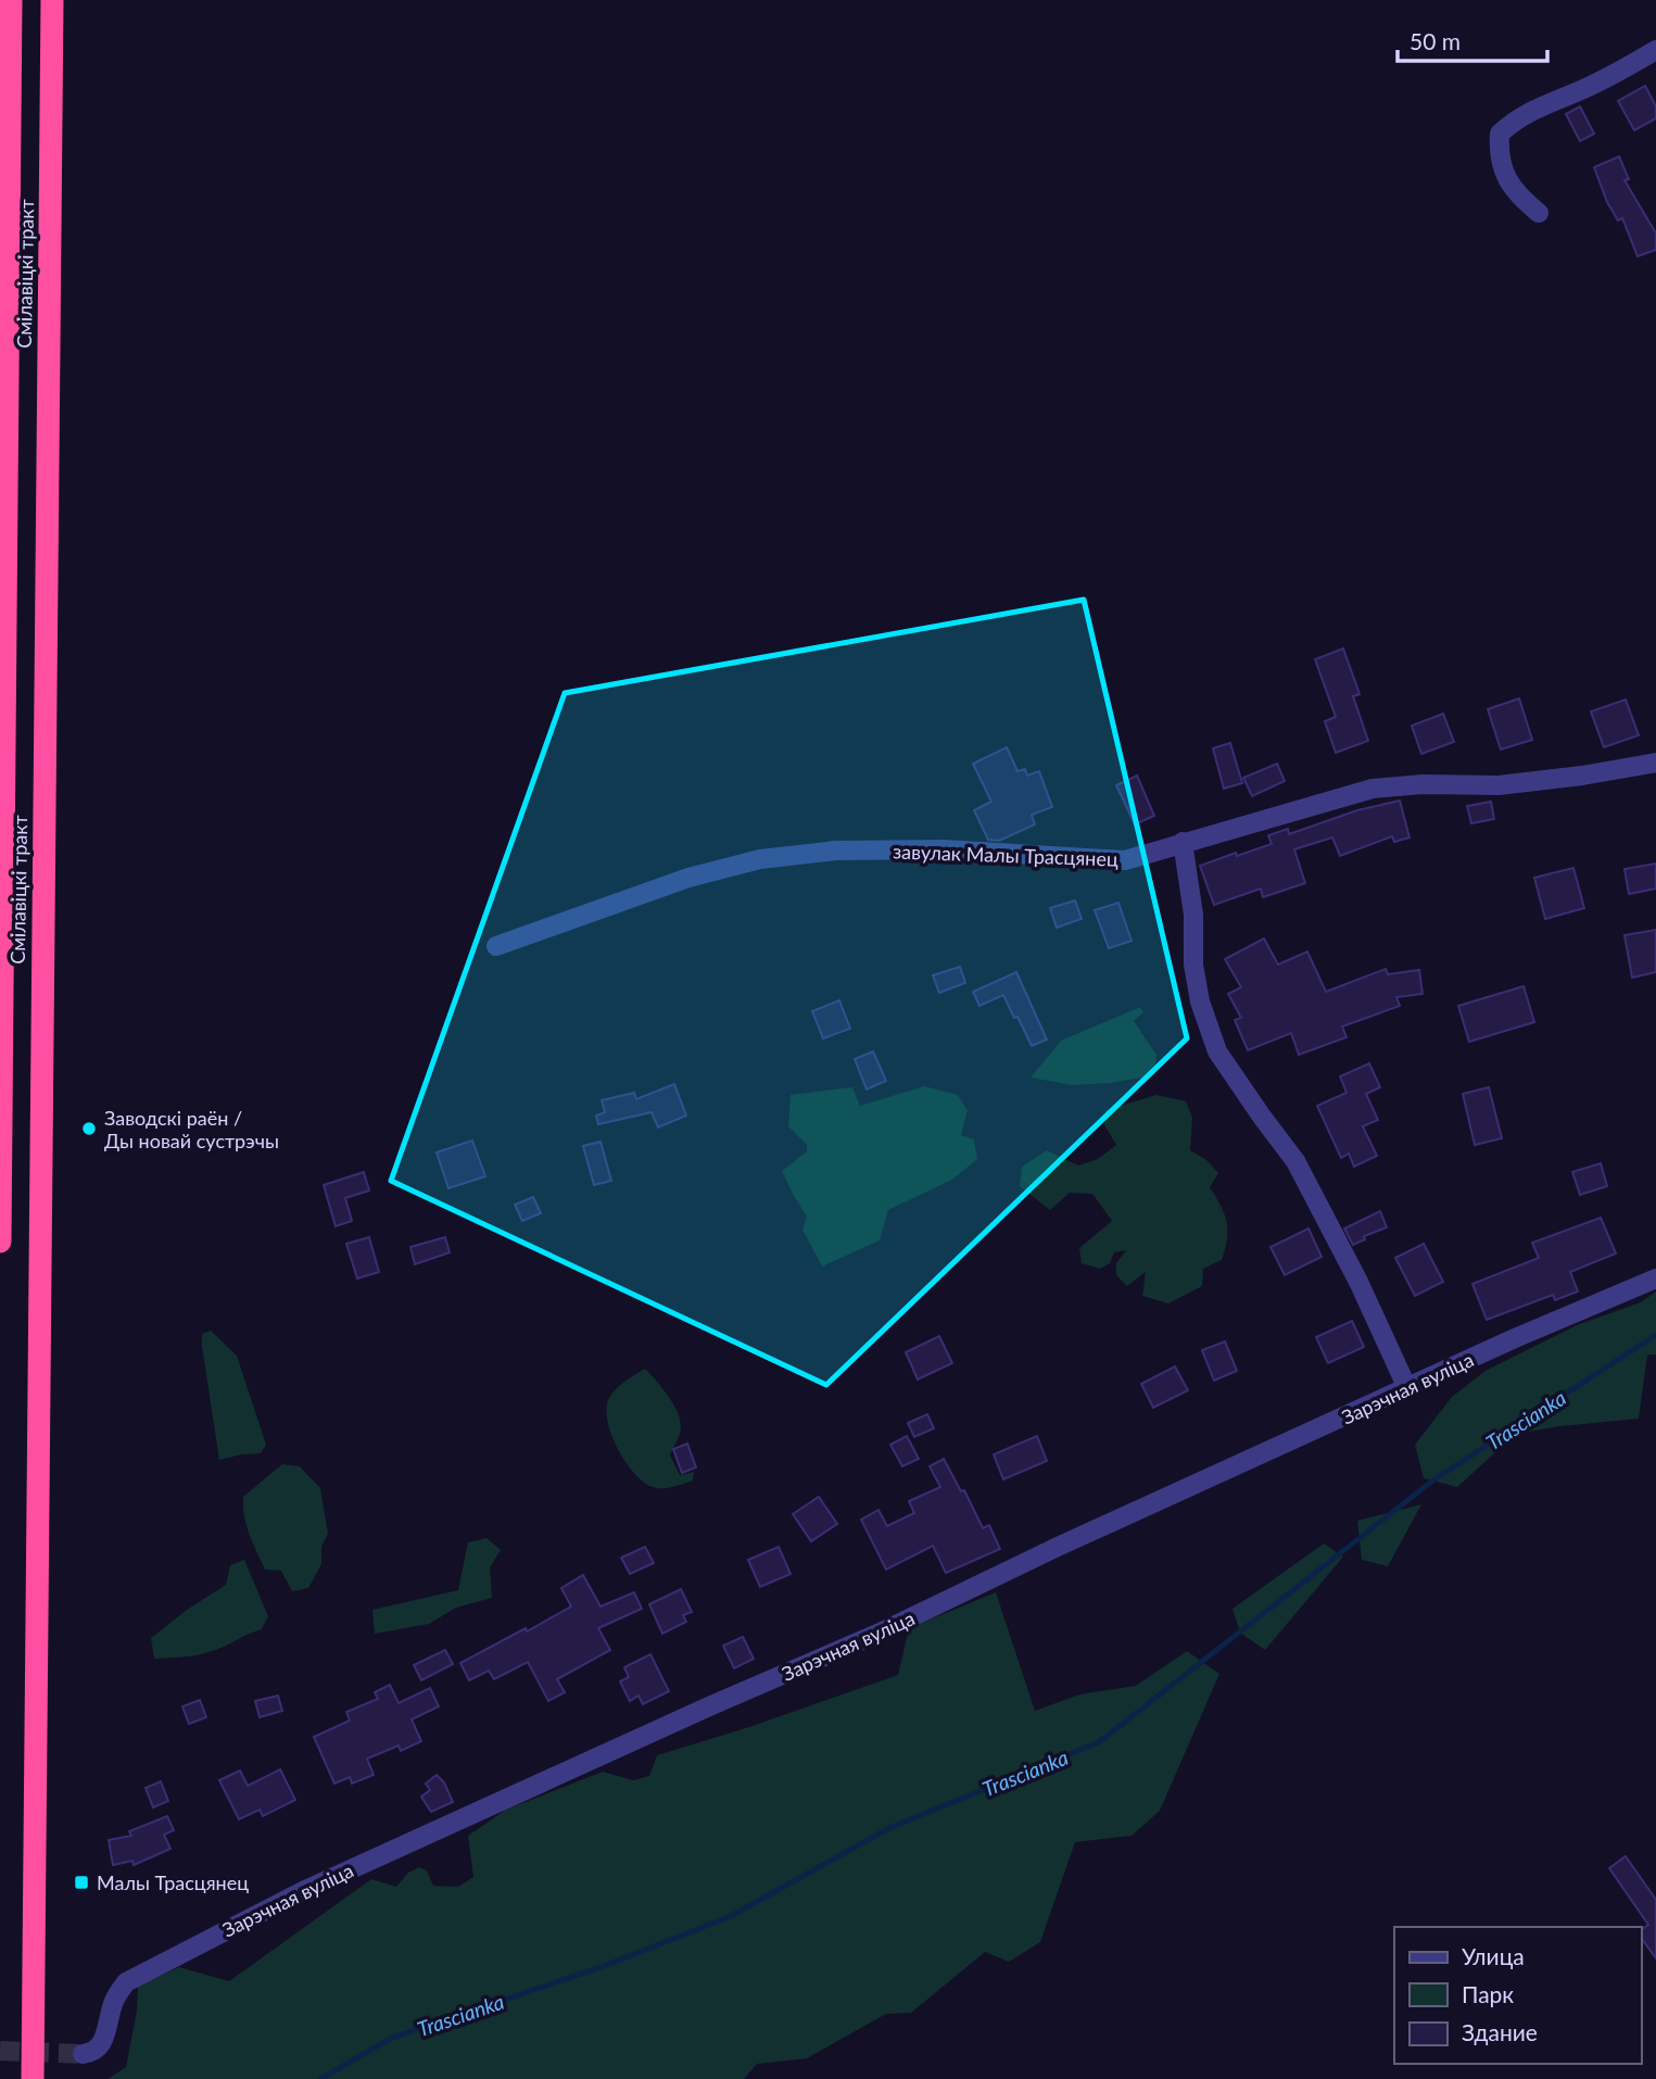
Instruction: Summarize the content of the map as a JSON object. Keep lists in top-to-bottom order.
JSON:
{
  "streets": {
    "highway": ["Смілавіцкі тракт"],
    "street": ["завулак Малы Трасцянец", "Зарэчная вуліца"]
  },
  "water": ["Trascianka"],
  "places": {
    "other": ["Заводскі раён / Ды новай сустрэчы"],
    "transit": ["Малы Трасцянец"]
  },
  "legend": ["Улица", "Парк", "Здание"],
  "scale_bar": "50 m"
}
